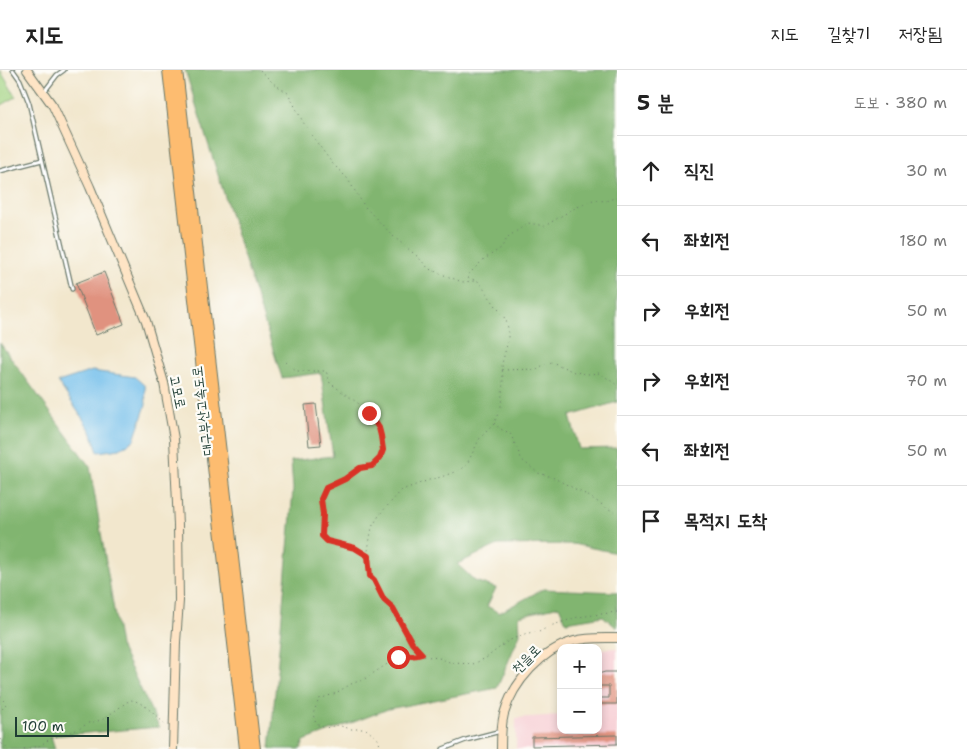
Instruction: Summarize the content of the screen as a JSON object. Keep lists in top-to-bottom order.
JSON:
{
  "streets": {
    "highway": ["대구부산고속도로"],
    "main road": ["고모로", "천을로"]
  },
  "scale_bar": "100 m",
  "page": {
    "header": "지도",
    "nav": ["지도", "길찾기", "저장됨"],
    "heading": ["5 분", "도보 · 380 m"],
    "list": [
      ["직진", "30 m"],
      ["좌회전", "180 m"],
      ["우회전", "50 m"],
      ["우회전", "70 m"],
      ["좌회전", "50 m"],
      "목적지 도착"
    ],
    "map_buttons": ["+", "−"],
    "scale": "100 m"
  }
}
